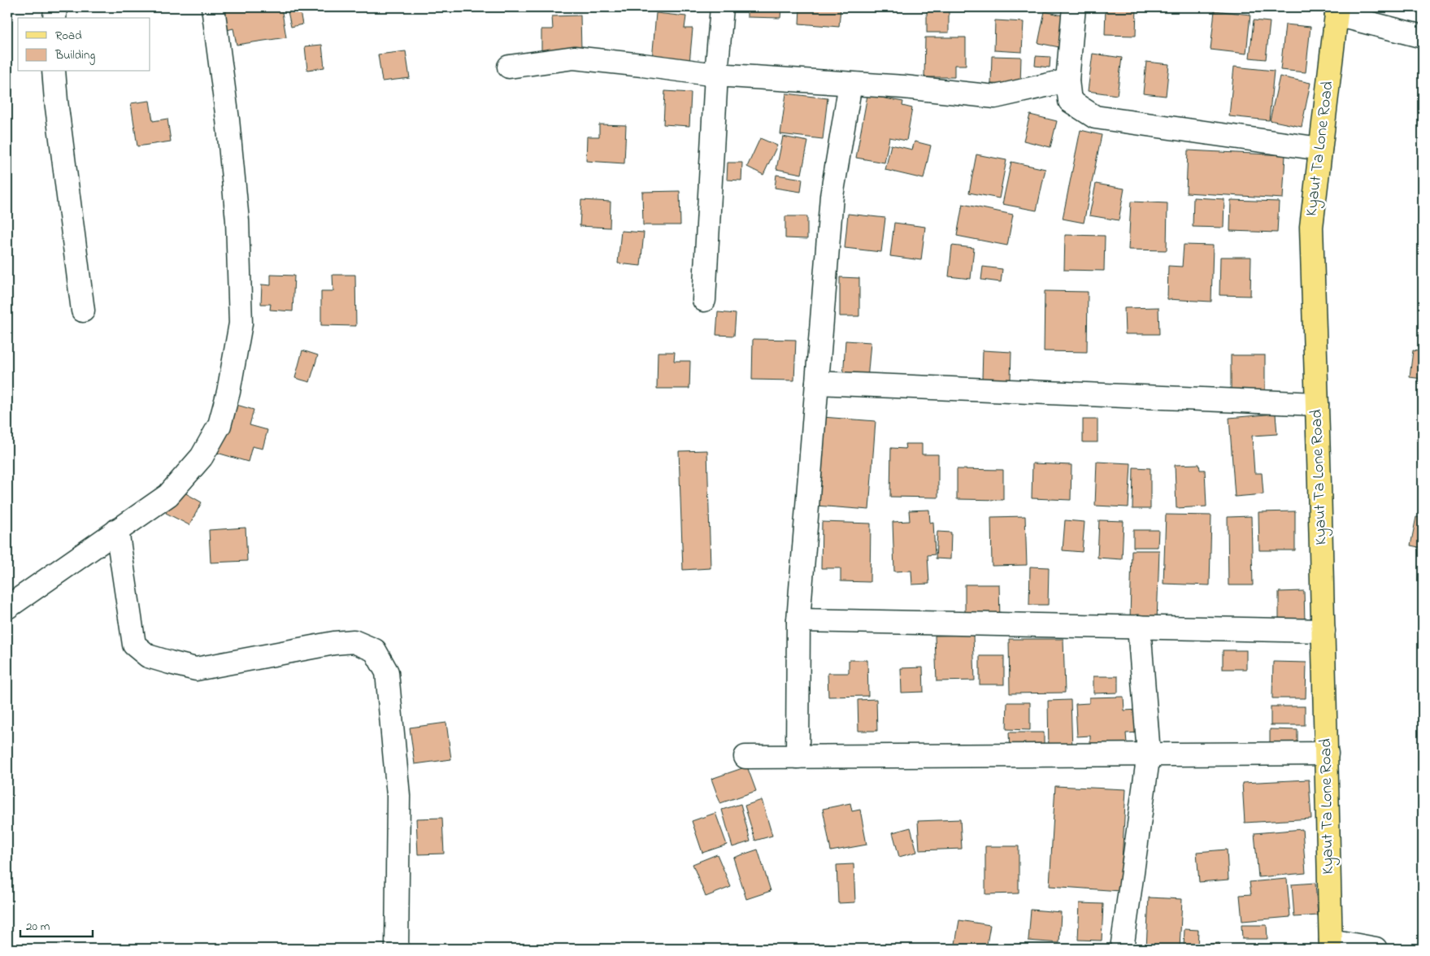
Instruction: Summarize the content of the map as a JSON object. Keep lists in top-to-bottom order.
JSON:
{
  "streets": {
    "main road": ["Kyaut Ta Lone Road"]
  },
  "legend": ["Road", "Building"],
  "scale_bar": "20 m"
}
